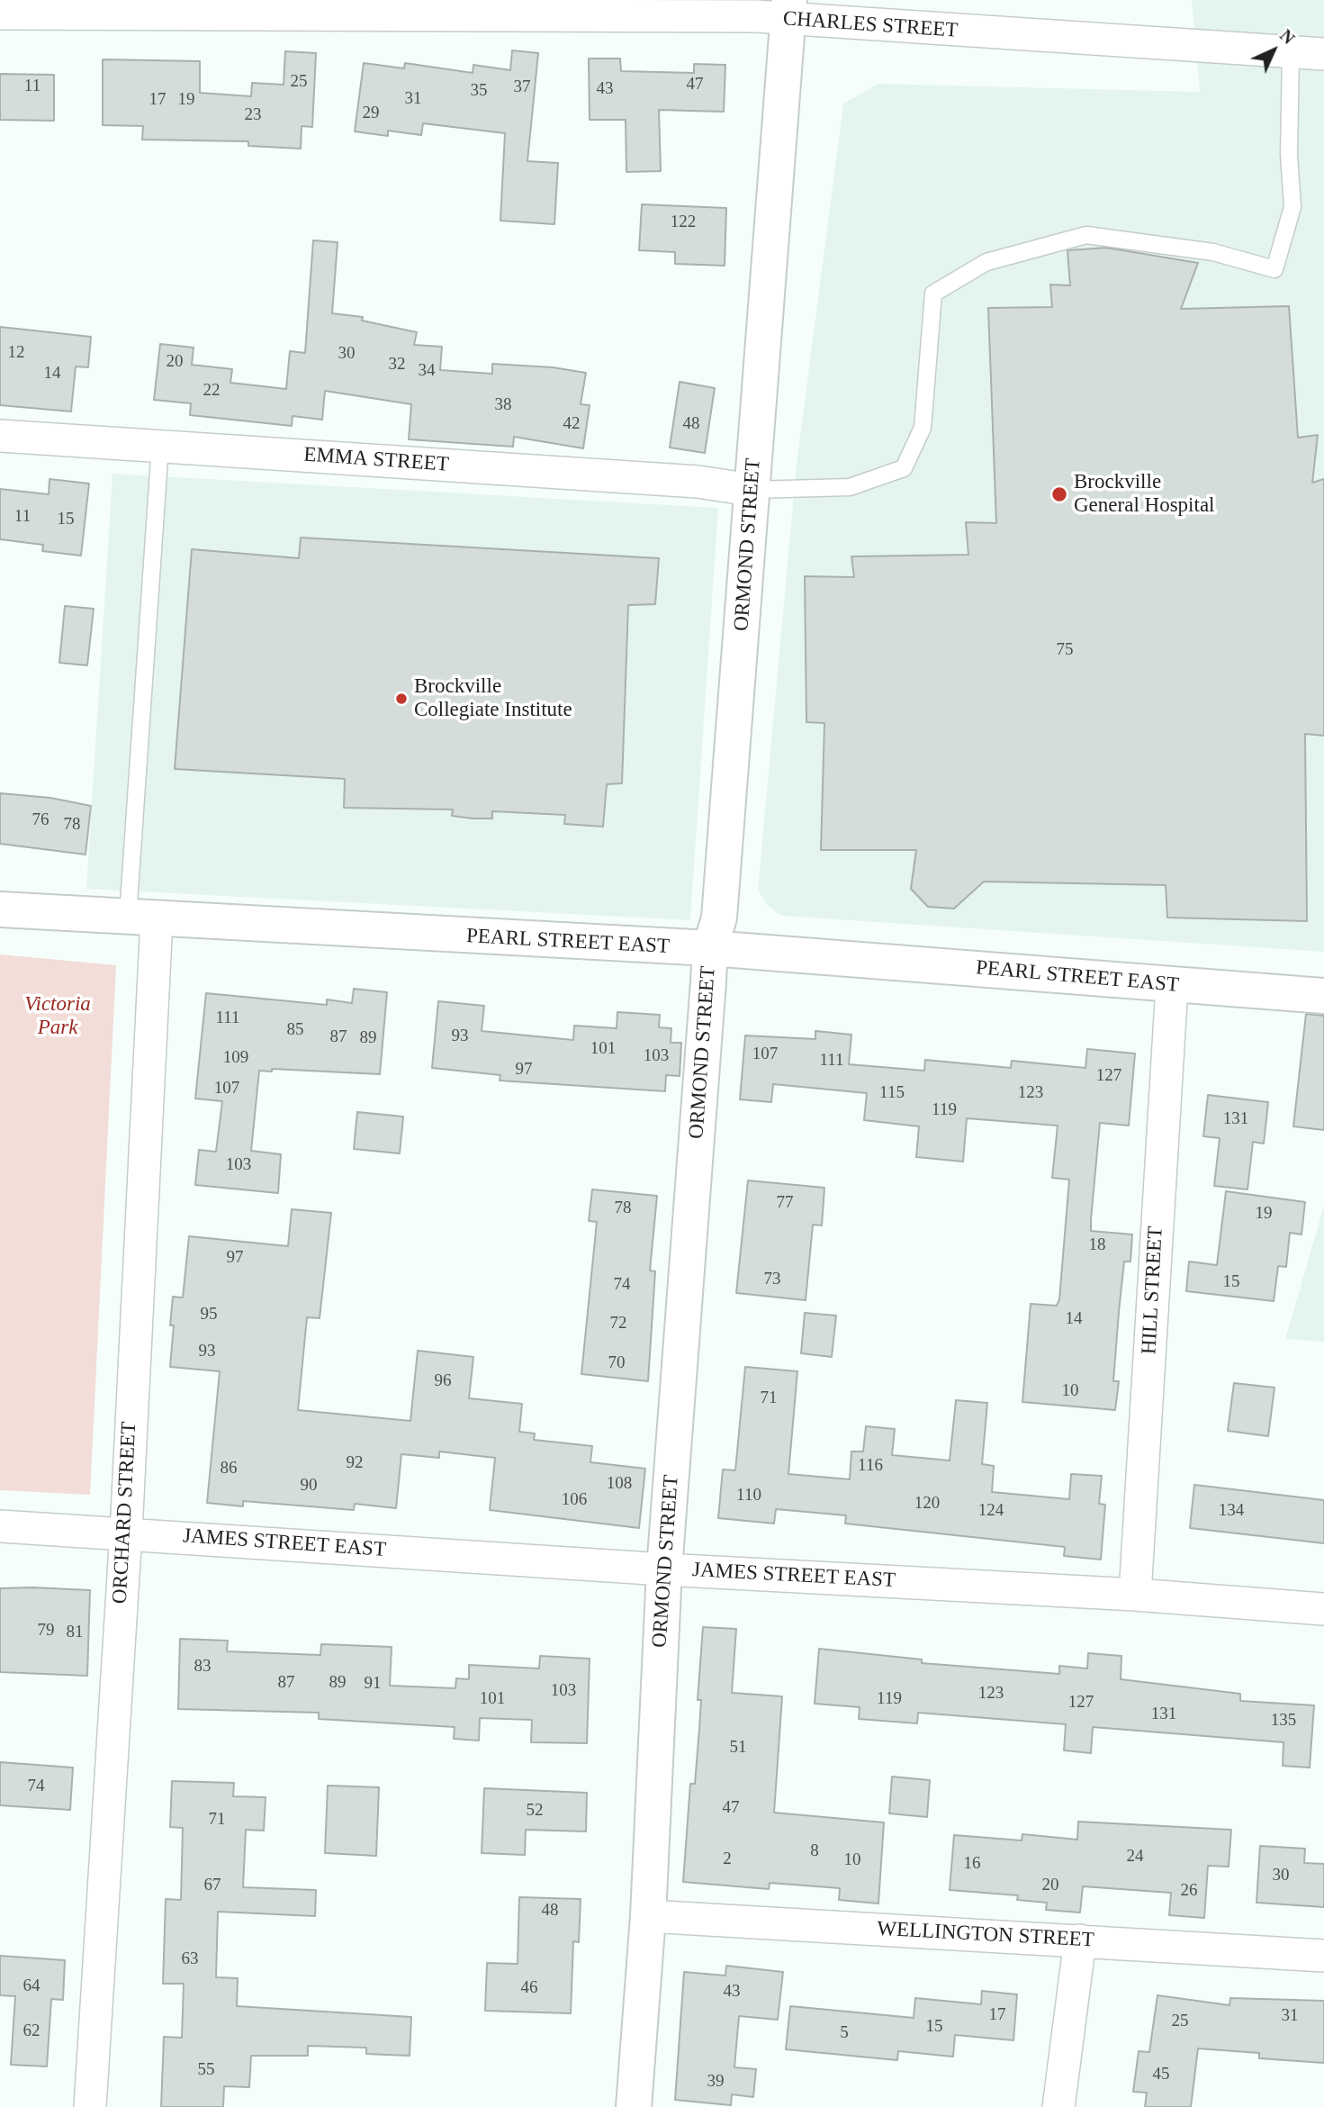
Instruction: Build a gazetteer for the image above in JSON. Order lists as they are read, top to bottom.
{
  "streets": {
    "street": [
      "CHARLES STREET",
      "EMMA STREET",
      "ORMOND STREET",
      "PEARL STREET EAST",
      "HILL STREET",
      "ORCHARD STREET",
      "JAMES STREET EAST",
      "WELLINGTON STREET"
    ]
  },
  "crossings": [
    ["CHARLES STREET", "ORMOND STREET"],
    ["EMMA STREET", "ORMOND STREET"],
    ["ORMOND STREET", "PEARL STREET EAST"],
    ["ORMOND STREET", "JAMES STREET EAST"],
    ["ORMOND STREET", "WELLINGTON STREET"],
    ["PEARL STREET EAST", "HILL STREET"],
    ["PEARL STREET EAST", "ORCHARD STREET"],
    ["HILL STREET", "JAMES STREET EAST"],
    ["ORCHARD STREET", "JAMES STREET EAST"]
  ],
  "parks": ["Victoria Park"],
  "places": ["Brockville General Hospital", "Brockville Collegiate Institute"],
  "house_numbers": [
    "25",
    "47",
    "11",
    "37",
    "43",
    "35",
    "31",
    "17",
    "19",
    "29",
    "23",
    "122",
    "12",
    "30",
    "20",
    "32",
    "34",
    "14",
    "22",
    "38",
    "42",
    "48",
    "11",
    "15",
    "75",
    "76",
    "78",
    "111",
    "85",
    "93",
    "87",
    "89",
    "101",
    "107",
    "103",
    "109",
    "111",
    "97",
    "127",
    "107",
    "115",
    "123",
    "119",
    "131",
    "103",
    "77",
    "78",
    "19",
    "18",
    "97",
    "73",
    "15",
    "74",
    "95",
    "14",
    "72",
    "93",
    "70",
    "96",
    "10",
    "71",
    "92",
    "116",
    "86",
    "108",
    "90",
    "110",
    "106",
    "120",
    "124",
    "134",
    "79",
    "81",
    "83",
    "87",
    "89",
    "91",
    "103",
    "123",
    "101",
    "119",
    "127",
    "131",
    "135",
    "51",
    "74",
    "47",
    "52",
    "71",
    "8",
    "24",
    "2",
    "10",
    "16",
    "30",
    "67",
    "20",
    "26",
    "48",
    "63",
    "64",
    "46",
    "43",
    "17",
    "31",
    "25",
    "15",
    "62",
    "5",
    "55",
    "45",
    "39"
  ],
  "north": "top right"
}
